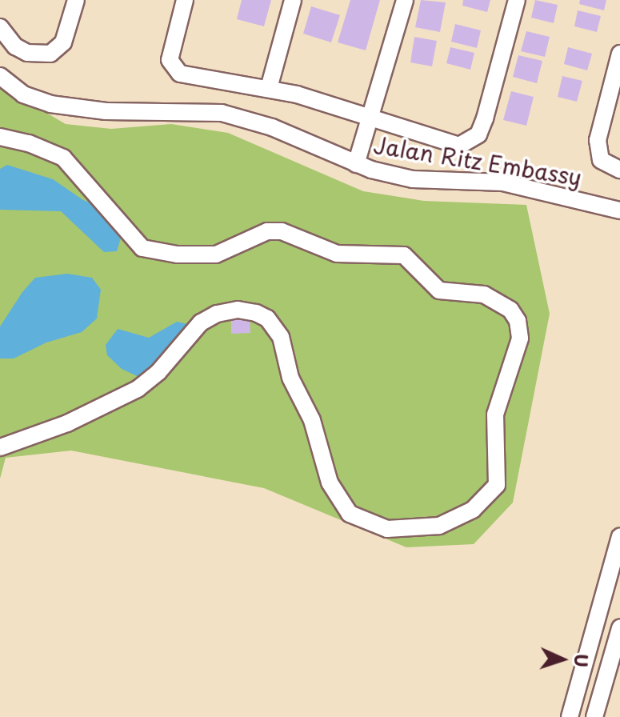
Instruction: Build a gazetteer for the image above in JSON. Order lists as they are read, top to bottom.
{
  "streets": {
    "street": ["Jalan Ritz Embassy"]
  },
  "north": "right"
}
